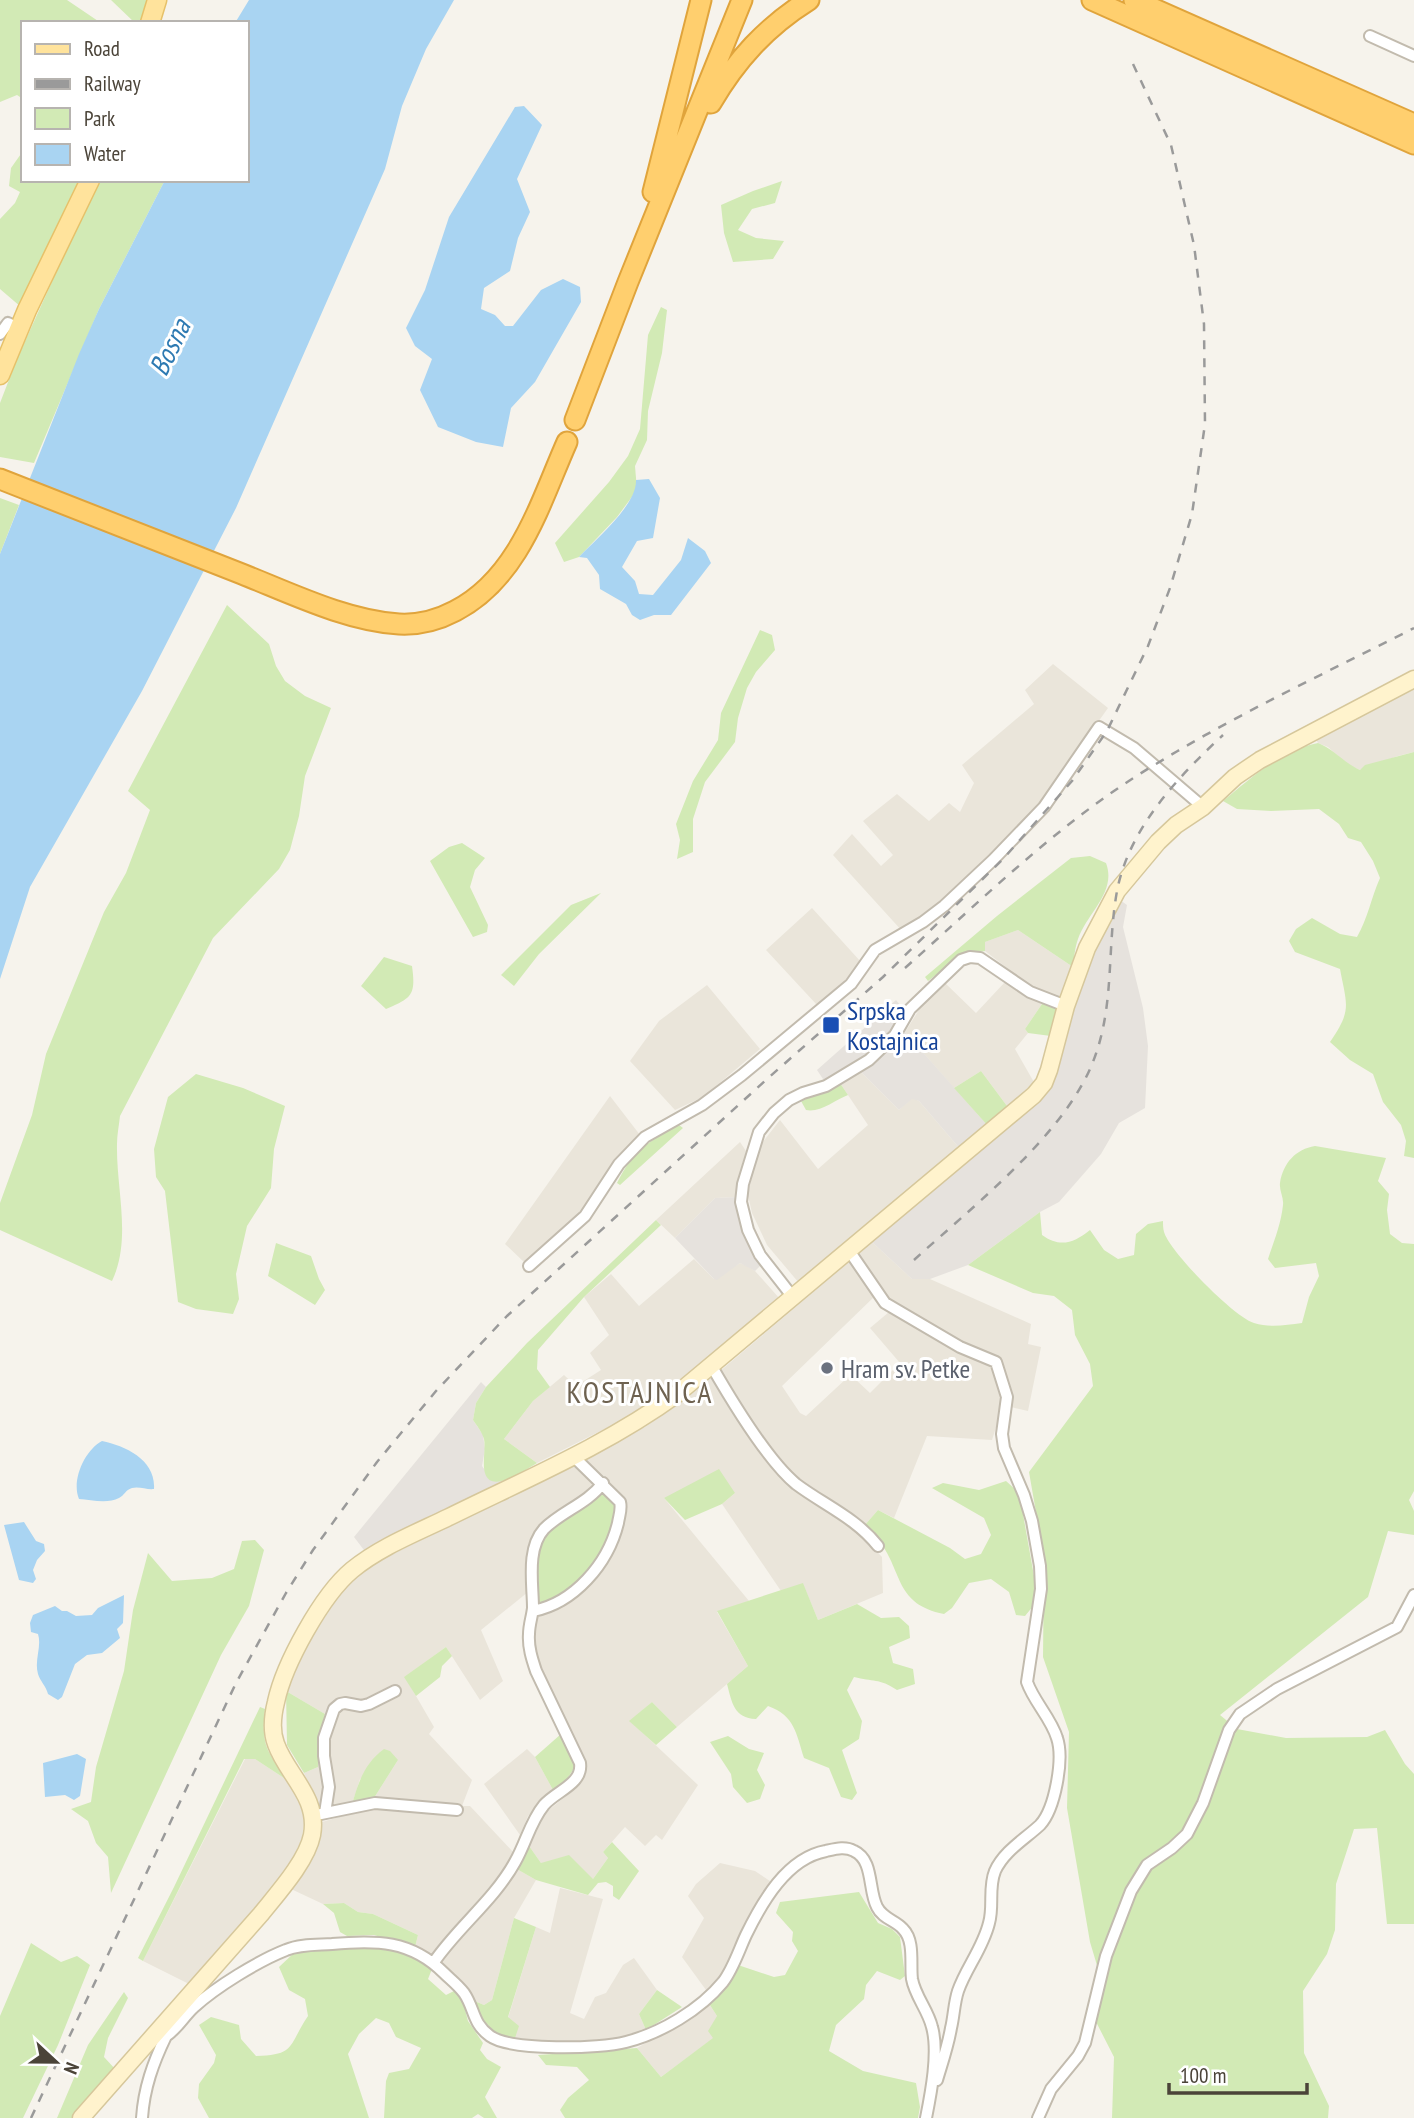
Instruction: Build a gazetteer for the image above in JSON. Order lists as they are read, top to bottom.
{
  "districts": ["KOSTAJNICA"],
  "water": ["Bosna"],
  "places": {
    "transit": ["Srpska Kostajnica"],
    "other": ["Hram sv. Petke"]
  },
  "legend": [
    "Road",
    "Railway",
    "Park",
    "Water"
  ],
  "scale_bar": "100 m",
  "north": "right"
}
